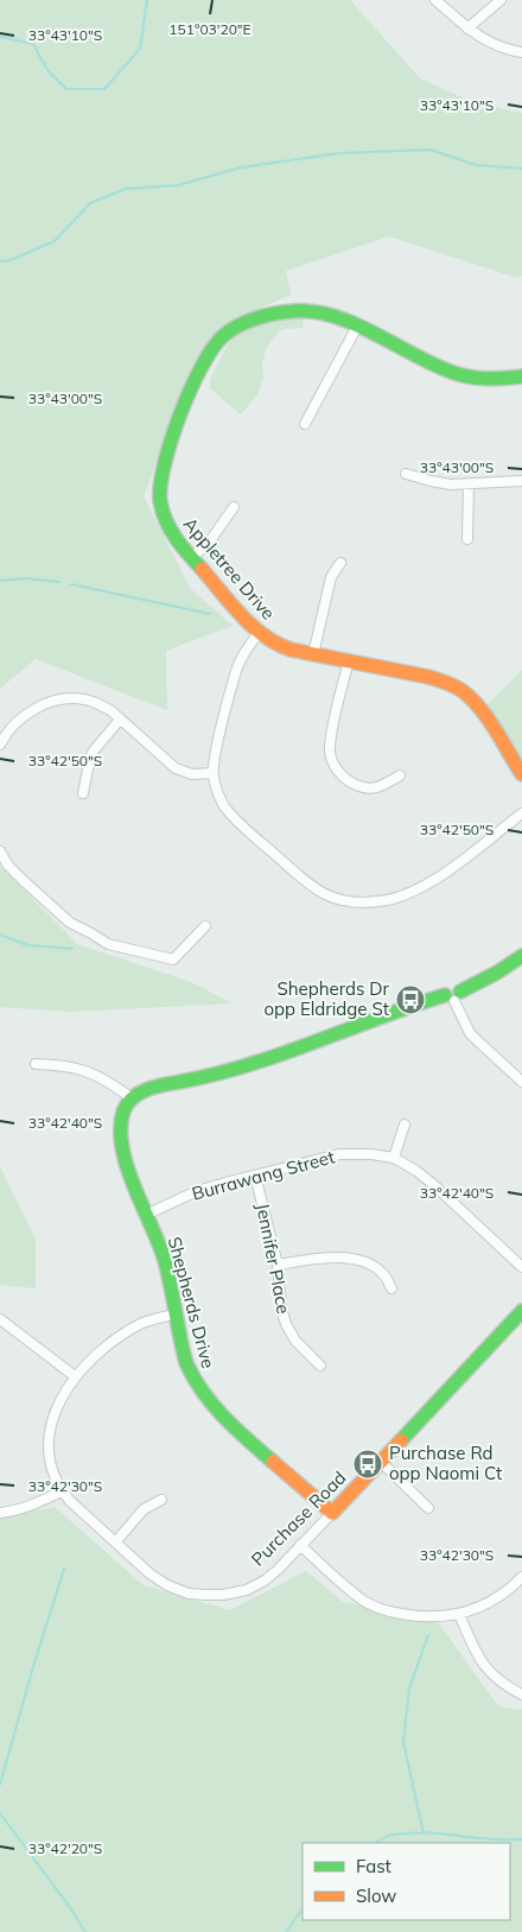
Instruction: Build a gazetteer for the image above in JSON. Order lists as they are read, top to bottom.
{
  "streets": {
    "main road": ["Appletree Drive", "Shepherds Drive", "Purchase Road"],
    "street": ["Burrawang Street", "Jennifer Place"]
  },
  "crossings": [
    ["Burrawang Street", "Jennifer Place"],
    ["Burrawang Street", "Shepherds Drive"],
    ["Shepherds Drive", "Purchase Road"]
  ],
  "places": {
    "bus stop": ["Shepherds Dr opp Eldridge St", "Purchase Rd opp Naomi Ct"]
  },
  "legend": ["Fast", "Slow"],
  "coordinates": [
    "151°03'20\"E",
    "33°43'10\"S",
    "33°43'00\"S",
    "33°42'50\"S",
    "33°42'40\"S",
    "33°42'30\"S",
    "33°42'20\"S"
  ]
}
